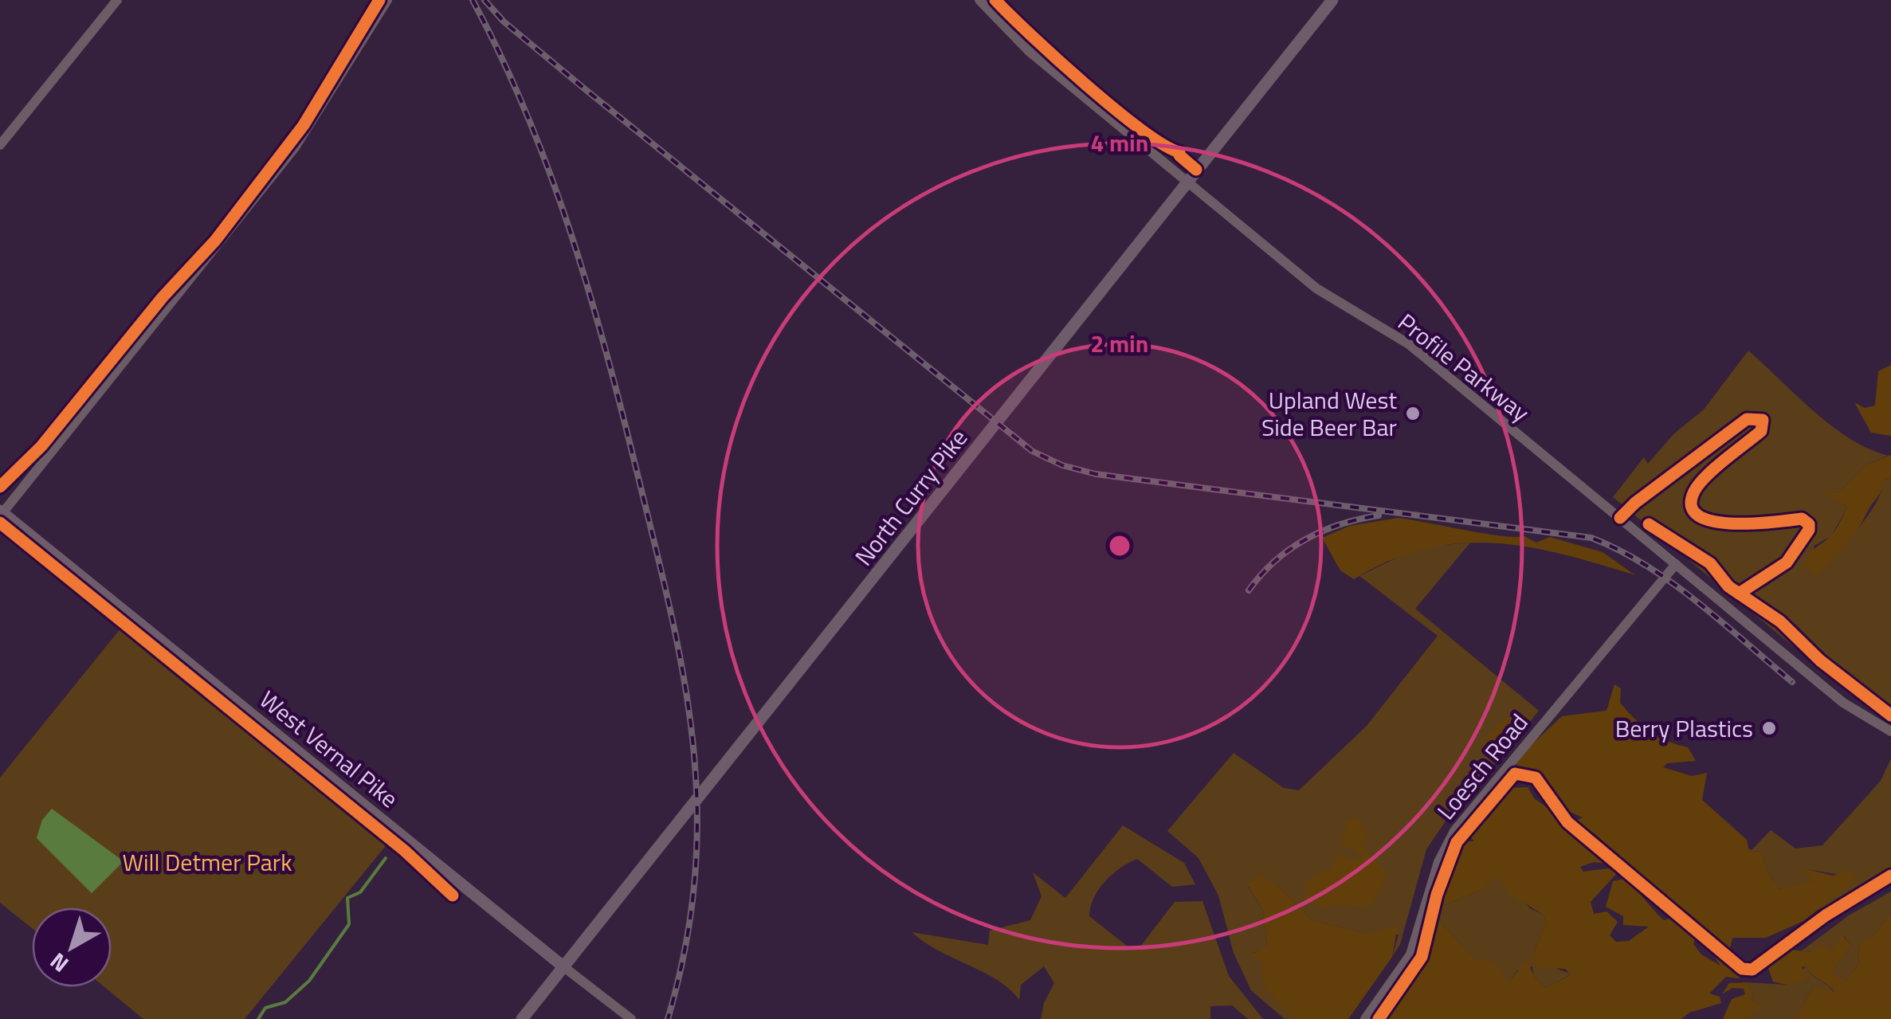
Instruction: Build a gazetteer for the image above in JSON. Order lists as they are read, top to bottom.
{
  "streets": {
    "main road": ["North Curry Pike", "West Vernal Pike"],
    "street": ["Profile Parkway", "Loesch Road"]
  },
  "crossings": [
    ["Profile Parkway", "North Curry Pike"],
    ["Profile Parkway", "Loesch Road"],
    ["North Curry Pike", "West Vernal Pike"]
  ],
  "parks": ["Will Detmer Park"],
  "places": ["Upland West Side Beer Bar", "Berry Plastics"],
  "north": "bottom left",
  "rings": ["4 min", "2 min"]
}
